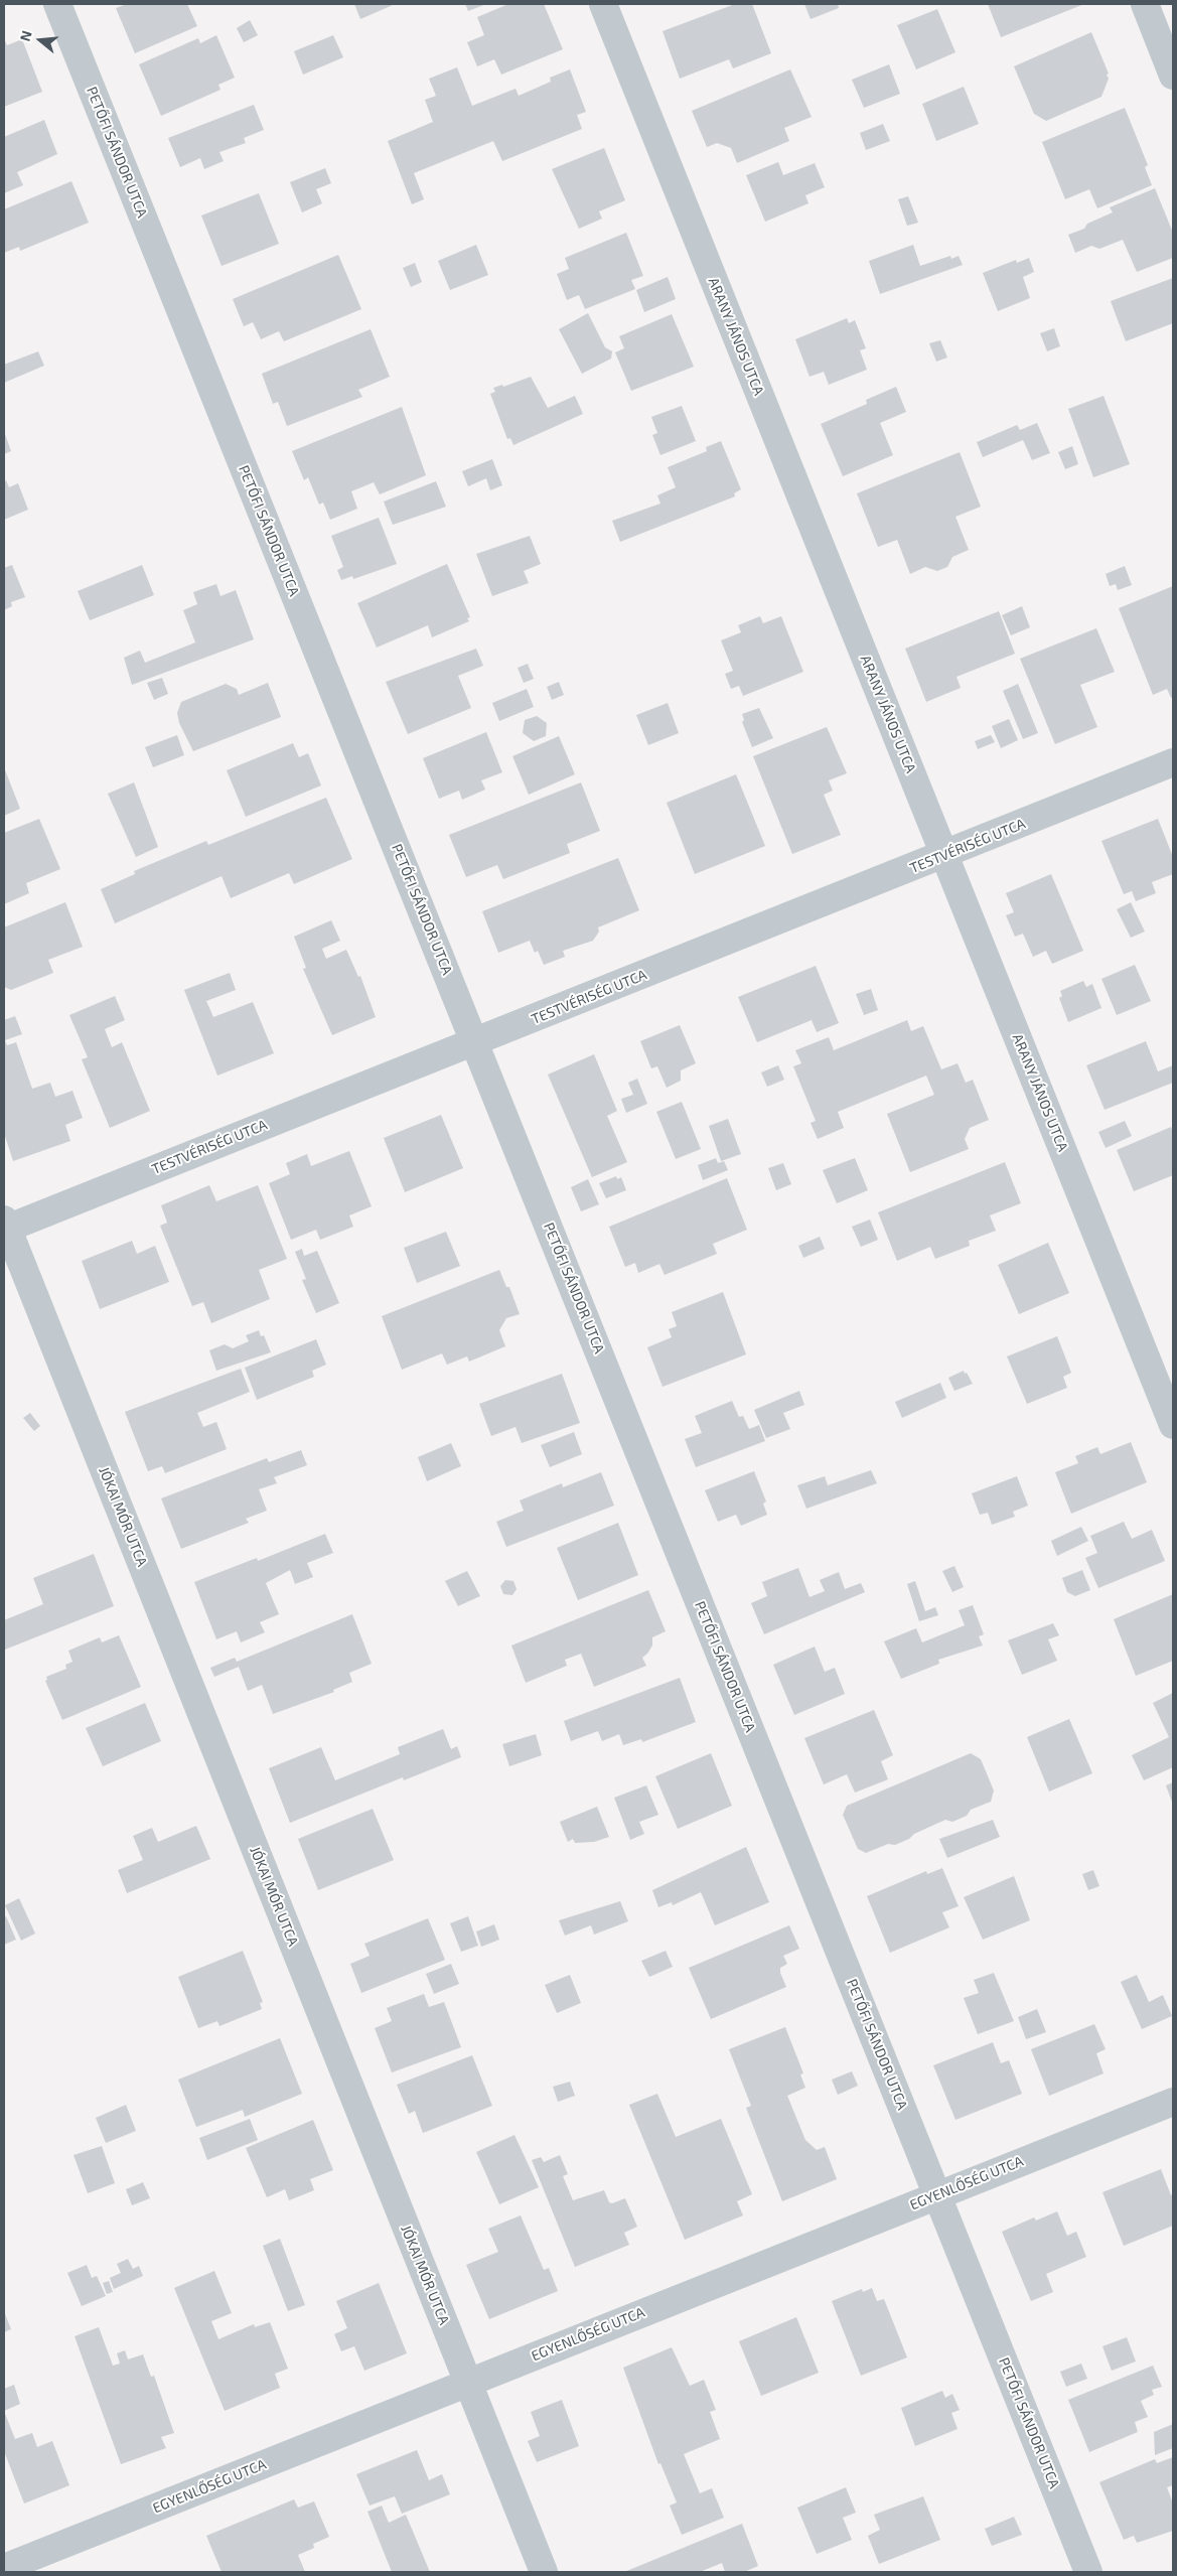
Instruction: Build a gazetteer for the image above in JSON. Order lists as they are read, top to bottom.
{
  "streets": {
    "street": [
      "PETŐFI SÁNDOR UTCA",
      "ARANY JÁNOS UTCA",
      "TESTVÉRISÉG UTCA",
      "JÓKAI MÓR UTCA",
      "EGYENLŐSÉG UTCA"
    ]
  },
  "crossings": [
    ["PETŐFI SÁNDOR UTCA", "TESTVÉRISÉG UTCA"],
    ["PETŐFI SÁNDOR UTCA", "EGYENLŐSÉG UTCA"],
    ["ARANY JÁNOS UTCA", "TESTVÉRISÉG UTCA"],
    ["TESTVÉRISÉG UTCA", "JÓKAI MÓR UTCA"],
    ["JÓKAI MÓR UTCA", "EGYENLŐSÉG UTCA"]
  ],
  "north": "left"
}
